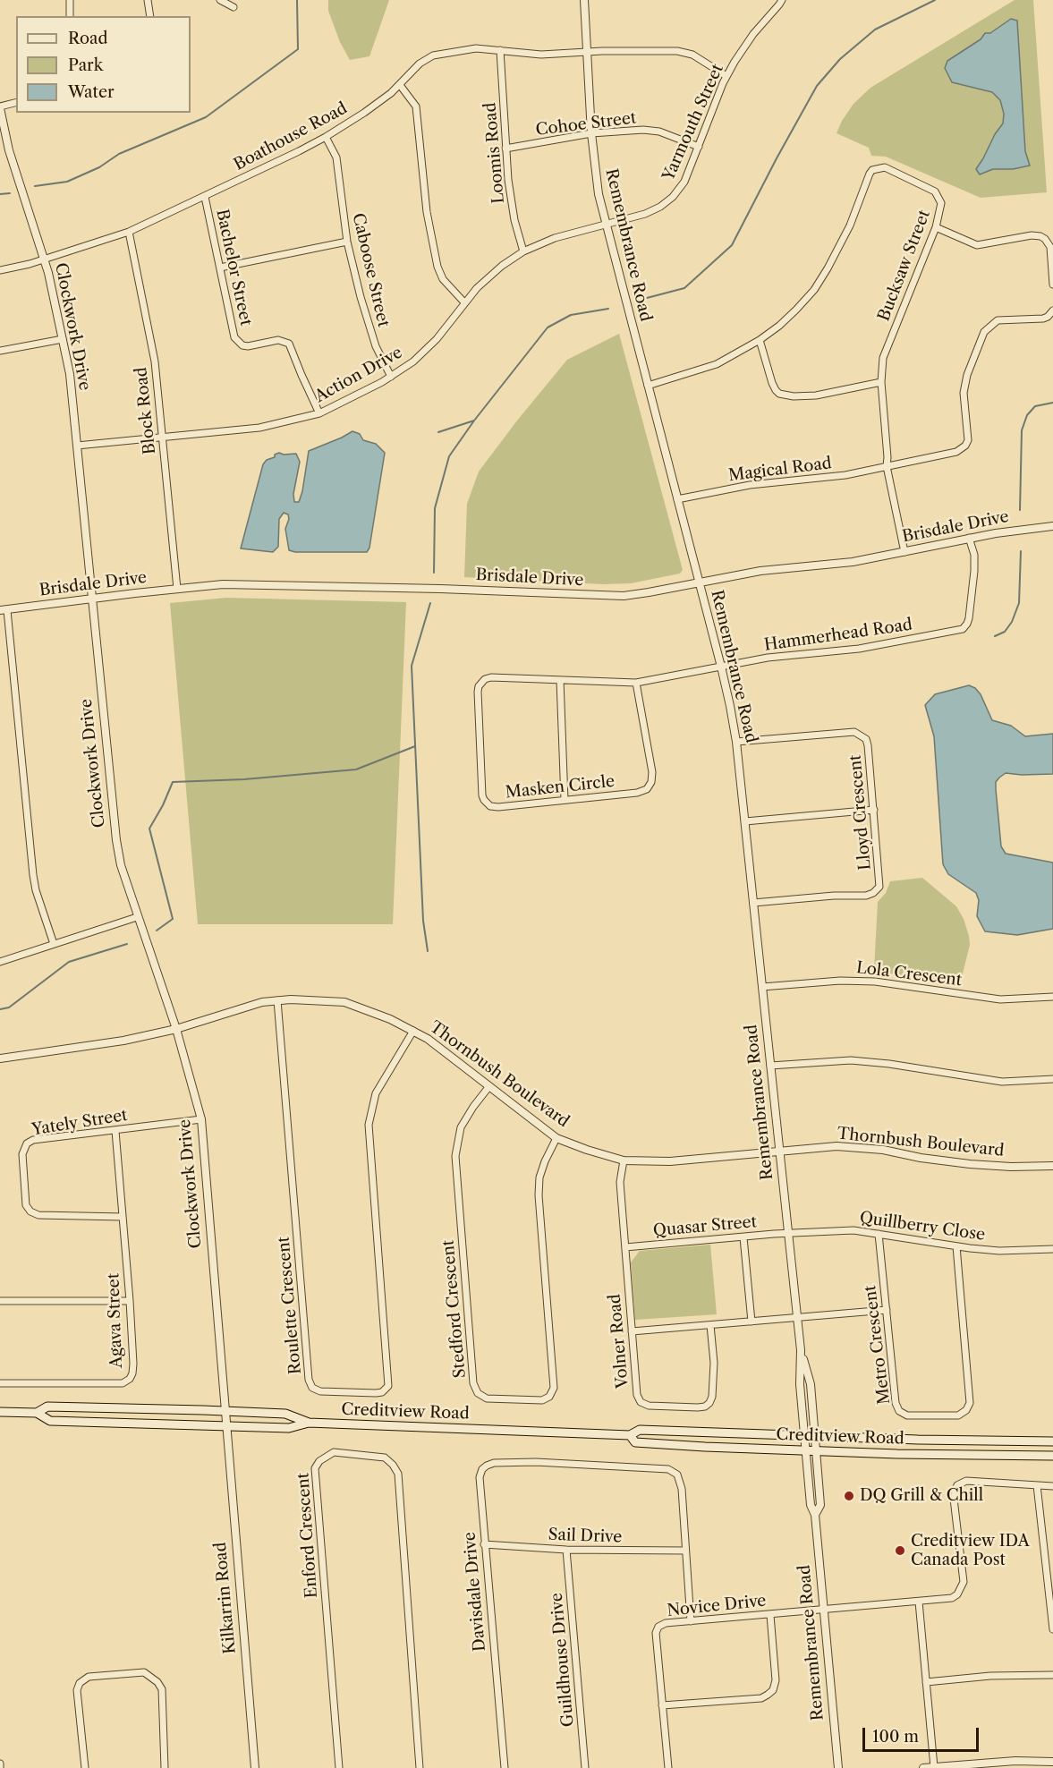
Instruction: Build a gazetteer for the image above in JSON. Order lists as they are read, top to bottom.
{
  "streets": {
    "main road": ["Creditview Road"],
    "street": [
      "Yarmouth Street",
      "Cohoe Street",
      "Boathouse Road",
      "Loomis Road",
      "Remembrance Road",
      "Bucksaw Street",
      "Bachelor Street",
      "Caboose Street",
      "Clockwork Drive",
      "Action Drive",
      "Block Road",
      "Magical Road",
      "Brisdale Drive",
      "Hammerhead Road",
      "Masken Circle",
      "Lloyd Crescent",
      "Lola Crescent",
      "Thornbush Boulevard",
      "Yately Street",
      "Quasar Street",
      "Quillberry Close",
      "Roulette Crescent",
      "Stedford Crescent",
      "Agava Street",
      "Volner Road",
      "Metro Crescent",
      "Enford Crescent",
      "Sail Drive",
      "Davisdale Drive",
      "Kilkarrin Road",
      "Novice Drive",
      "Guildhouse Drive"
    ]
  },
  "crossings": [
    ["Yarmouth Street", "Cohoe Street"],
    ["Yarmouth Street", "Boathouse Road"],
    ["Yarmouth Street", "Remembrance Road"],
    ["Yarmouth Street", "Action Drive"],
    ["Cohoe Street", "Loomis Road"],
    ["Cohoe Street", "Remembrance Road"],
    ["Boathouse Road", "Loomis Road"],
    ["Boathouse Road", "Remembrance Road"],
    ["Boathouse Road", "Bachelor Street"],
    ["Boathouse Road", "Caboose Street"],
    ["Boathouse Road", "Clockwork Drive"],
    ["Boathouse Road", "Block Road"],
    ["Loomis Road", "Action Drive"],
    ["Remembrance Road", "Bucksaw Street"],
    ["Remembrance Road", "Action Drive"],
    ["Remembrance Road", "Magical Road"],
    ["Remembrance Road", "Brisdale Drive"],
    ["Remembrance Road", "Hammerhead Road"],
    ["Remembrance Road", "Masken Circle"],
    ["Remembrance Road", "Lloyd Crescent"],
    ["Remembrance Road", "Lola Crescent"],
    ["Remembrance Road", "Thornbush Boulevard"],
    ["Remembrance Road", "Quasar Street"],
    ["Remembrance Road", "Quillberry Close"],
    ["Remembrance Road", "Creditview Road"],
    ["Remembrance Road", "Novice Drive"],
    ["Bucksaw Street", "Magical Road"],
    ["Bucksaw Street", "Brisdale Drive"],
    ["Bachelor Street", "Action Drive"],
    ["Caboose Street", "Action Drive"],
    ["Clockwork Drive", "Action Drive"],
    ["Clockwork Drive", "Brisdale Drive"],
    ["Clockwork Drive", "Thornbush Boulevard"],
    ["Clockwork Drive", "Yately Street"],
    ["Clockwork Drive", "Creditview Road"],
    ["Clockwork Drive", "Kilkarrin Road"],
    ["Action Drive", "Block Road"],
    ["Block Road", "Brisdale Drive"],
    ["Brisdale Drive", "Hammerhead Road"],
    ["Hammerhead Road", "Masken Circle"],
    ["Thornbush Boulevard", "Roulette Crescent"],
    ["Thornbush Boulevard", "Stedford Crescent"],
    ["Thornbush Boulevard", "Volner Road"],
    ["Yately Street", "Agava Street"],
    ["Quasar Street", "Quillberry Close"],
    ["Quasar Street", "Volner Road"],
    ["Quillberry Close", "Metro Crescent"],
    ["Creditview Road", "Kilkarrin Road"],
    ["Sail Drive", "Davisdale Drive"],
    ["Sail Drive", "Guildhouse Drive"]
  ],
  "places": ["DQ Grill & Chill", "Creditview IDA Canada Post"],
  "legend": ["Road", "Park", "Water"],
  "scale_bar": "100 m"
}
